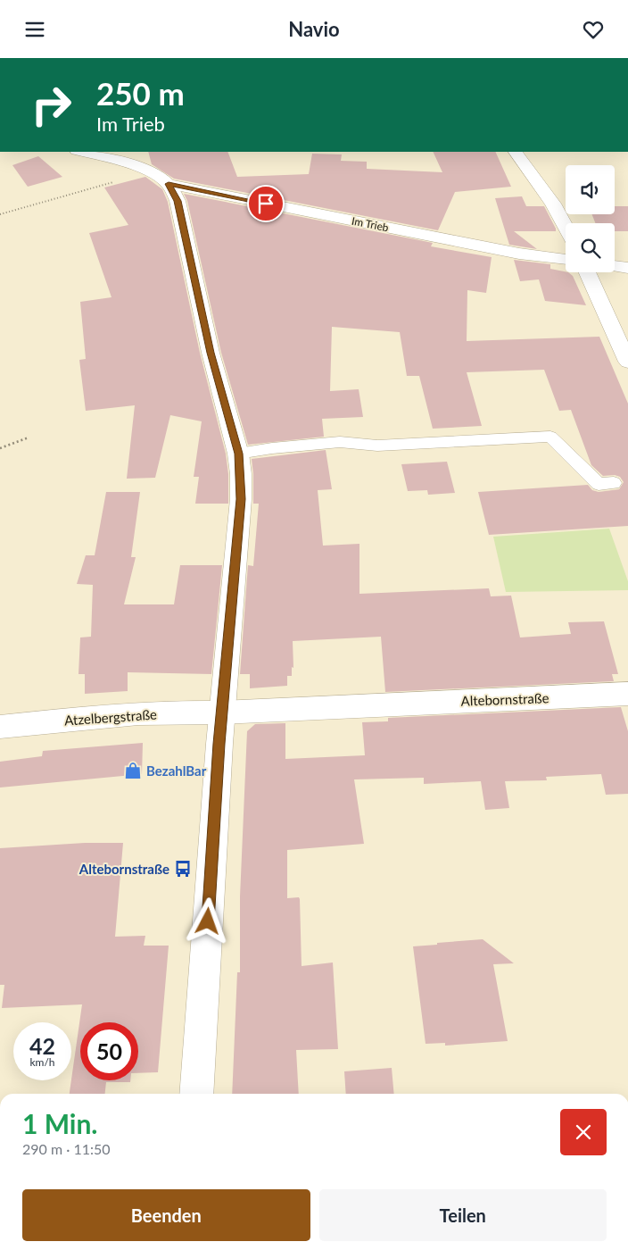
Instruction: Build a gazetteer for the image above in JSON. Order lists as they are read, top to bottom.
{
  "streets": {
    "street": ["Im Trieb", "Altebornstraße", "Atzelbergstraße"]
  },
  "crossings": [
    ["Altebornstraße", "Atzelbergstraße"]
  ],
  "places": {
    "shop": ["BezahlBar"],
    "bus stop": ["Altebornstraße"]
  },
  "page": {
    "header": "Navio",
    "turn": ["250 m", "Im Trieb"],
    "speed": "42 km/h",
    "limit": "50",
    "heading": ["1 Min.", "290 m · 11:50"],
    "buttons": ["Beenden", "Teilen"]
  }
}
